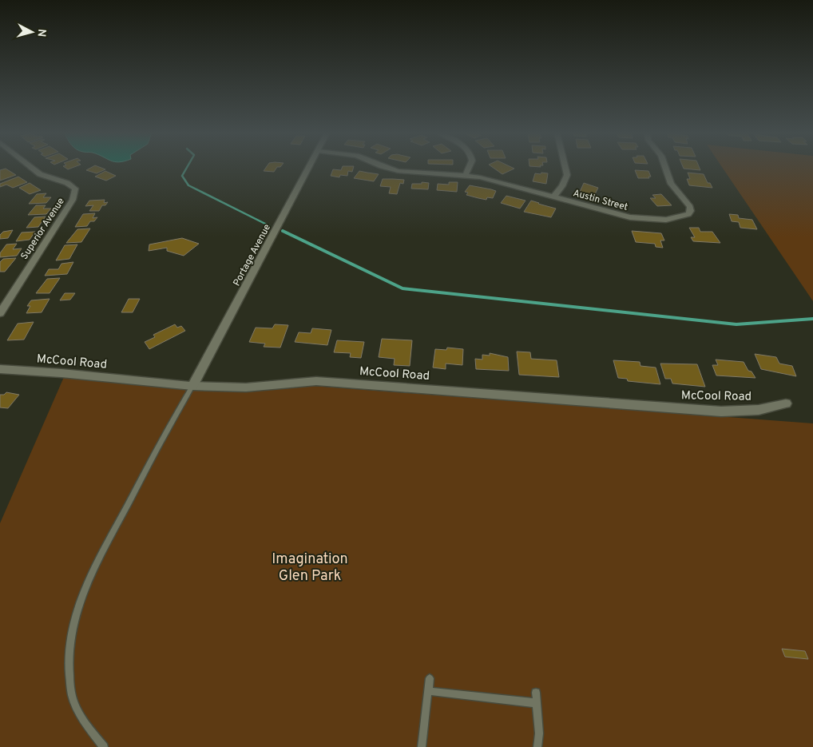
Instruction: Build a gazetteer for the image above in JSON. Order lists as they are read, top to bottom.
{
  "streets": {
    "street": [
      "Austin Street",
      "Superior Avenue",
      "Portage Avenue",
      "McCool Road"
    ]
  },
  "crossings": [
    ["Portage Avenue", "McCool Road"]
  ],
  "parks": ["Imagination Glen Park"],
  "north": "right"
}
